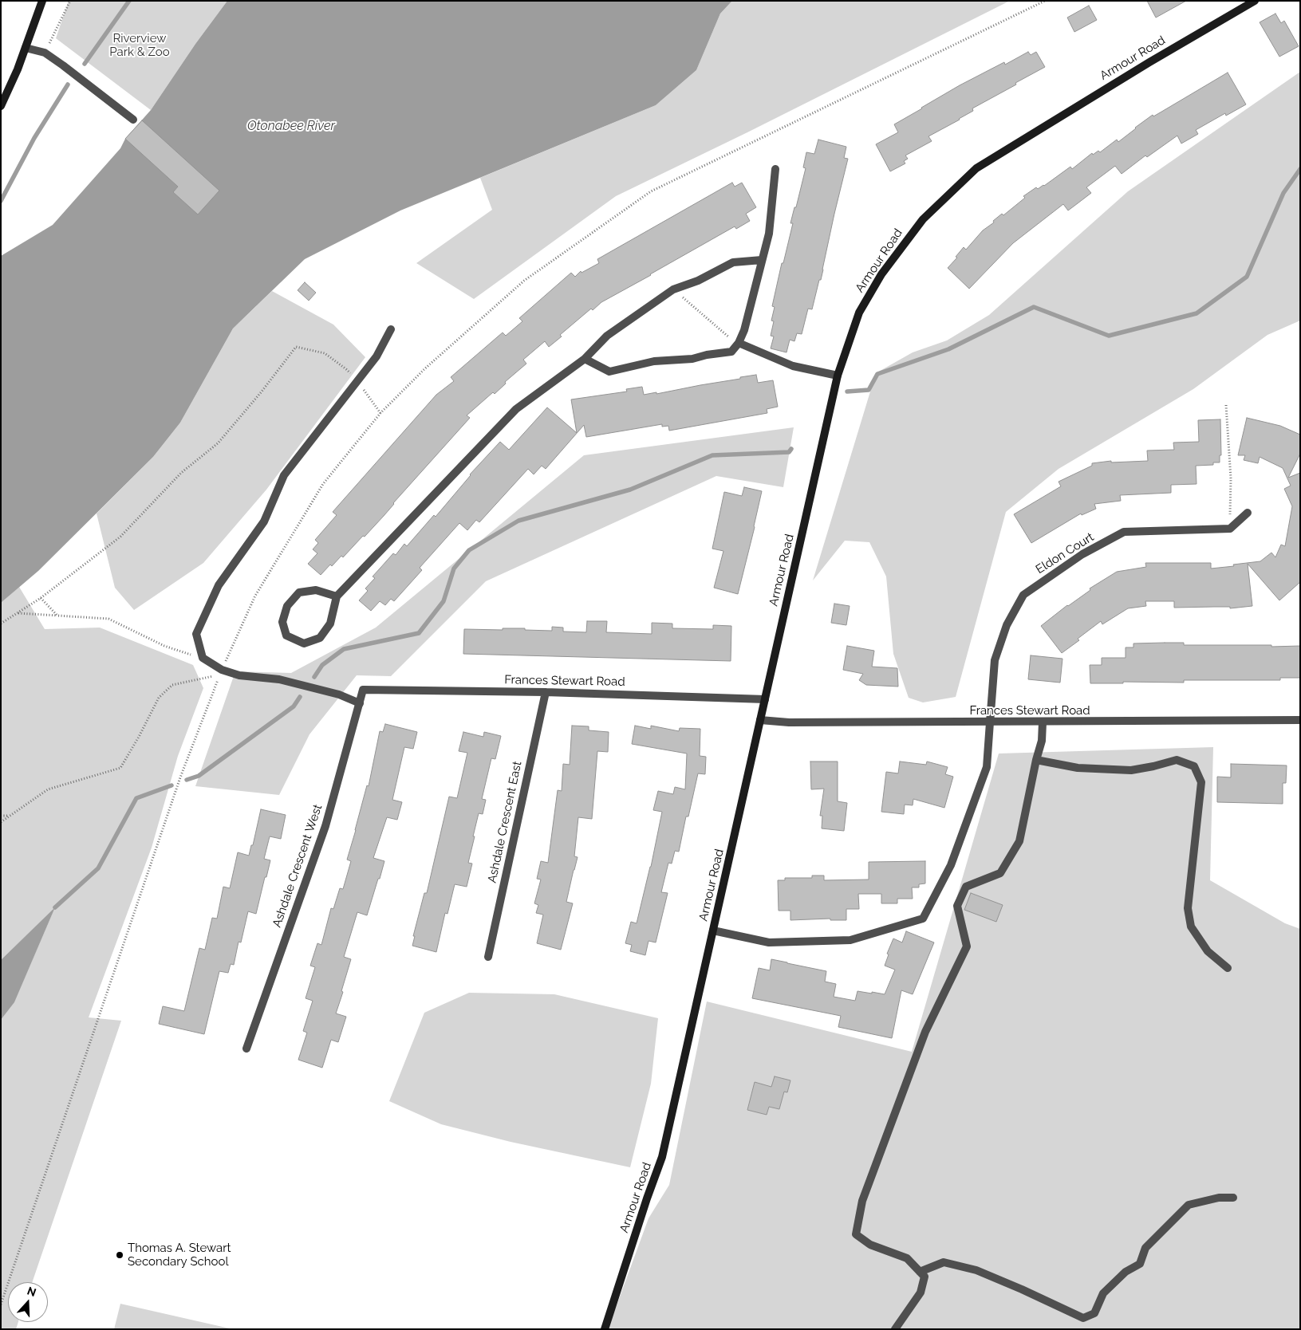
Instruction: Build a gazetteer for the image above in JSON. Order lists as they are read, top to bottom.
{
  "streets": {
    "main road": ["Armour Road"],
    "street": [
      "Eldon Court",
      "Frances Stewart Road",
      "Ashdale Crescent East",
      "Ashdale Crescent West"
    ]
  },
  "crossings": [
    ["Armour Road", "Eldon Court"],
    ["Armour Road", "Frances Stewart Road"],
    ["Eldon Court", "Frances Stewart Road"],
    ["Frances Stewart Road", "Ashdale Crescent East"],
    ["Frances Stewart Road", "Ashdale Crescent West"]
  ],
  "water": ["Otonabee River"],
  "parks": ["Riverview Park & Zoo"],
  "places": ["Thomas A. Stewart Secondary School"],
  "north": "top"
}
